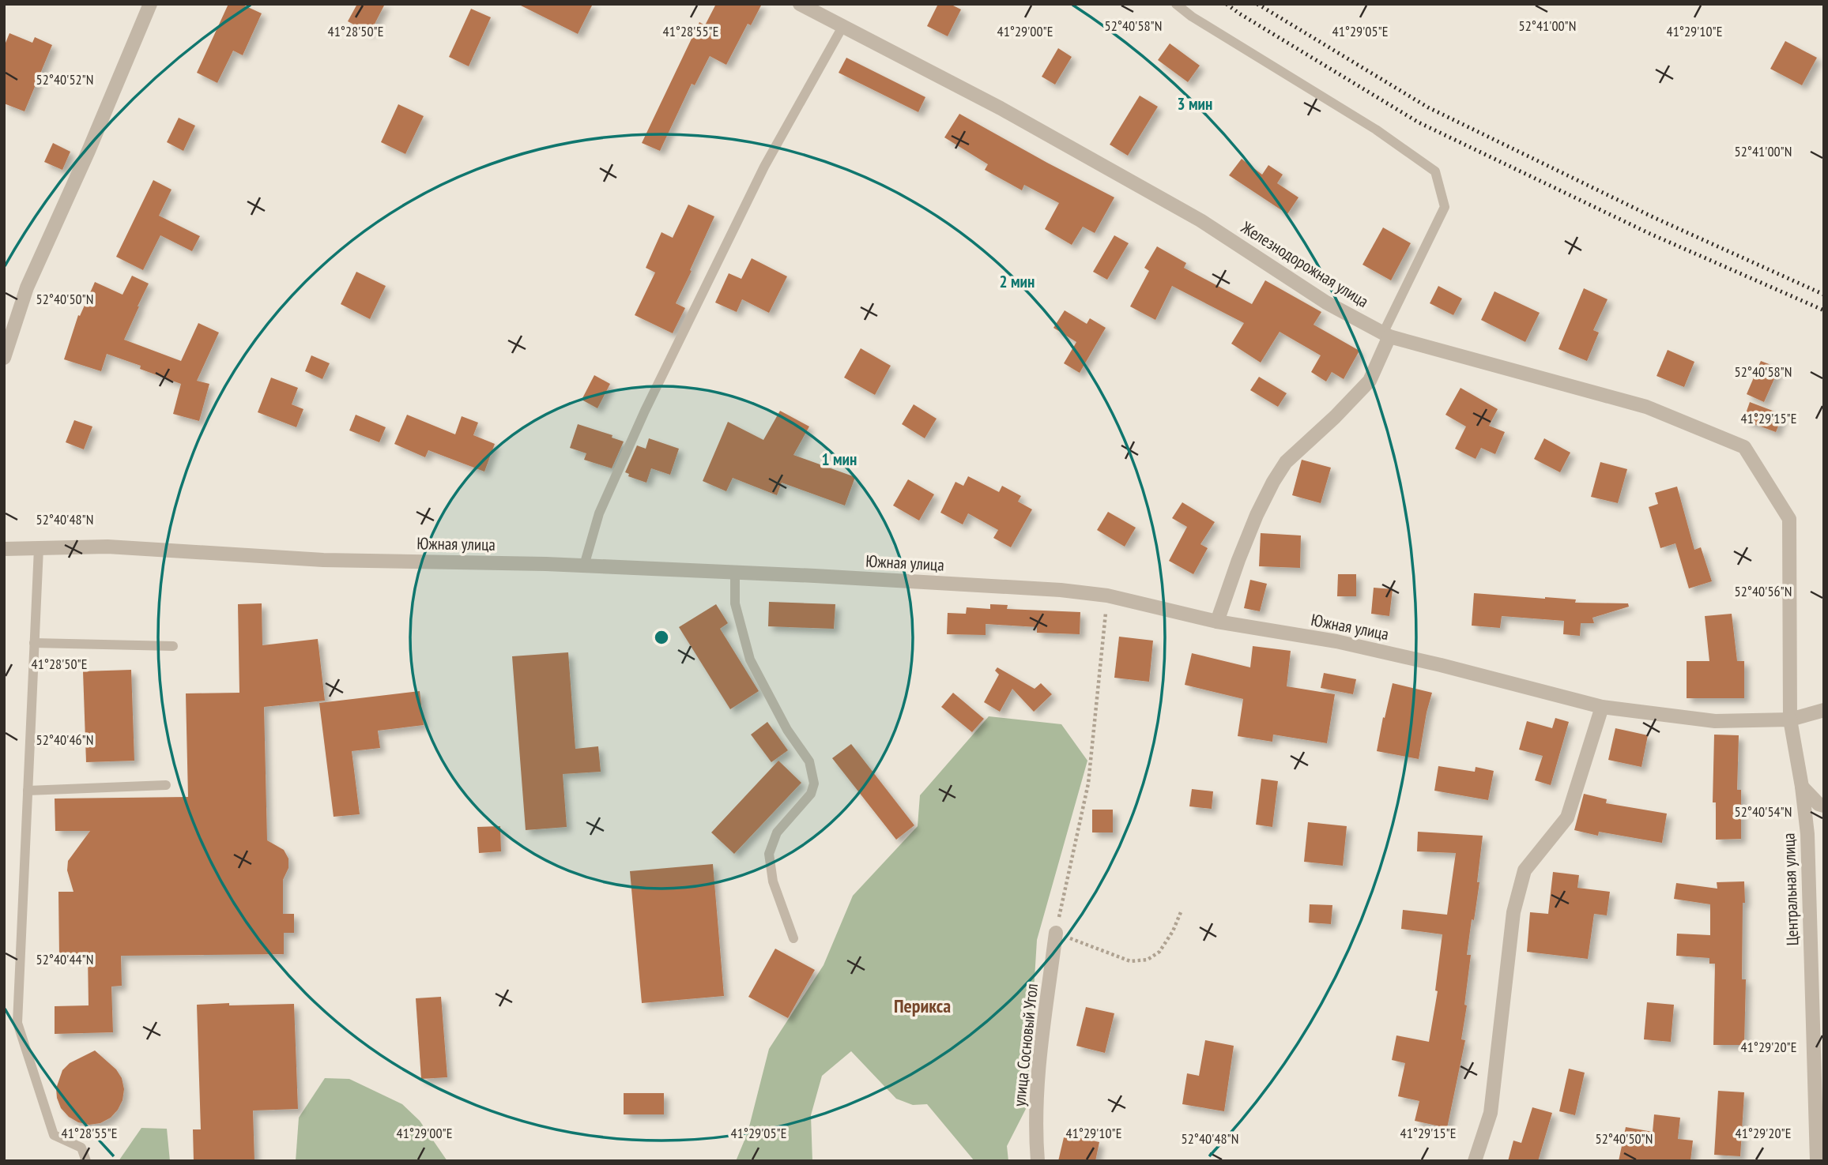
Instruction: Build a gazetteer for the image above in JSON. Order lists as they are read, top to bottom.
{
  "streets": {
    "street": [
      "Железнодорожная улица",
      "Южная улица",
      "Центральная улица",
      "улица Сосновый Угол"
    ]
  },
  "crossings": [
    ["Железнодорожная улица", "Центральная улица"],
    ["Южная улица", "Центральная улица"]
  ],
  "districts": ["Перикса"],
  "coordinates": [
    "52°41'00\"N",
    "52°40'58\"N",
    "41°28'50\"E",
    "41°28'55\"E",
    "41°29'00\"E",
    "41°29'05\"E",
    "41°29'10\"E",
    "52°40'52\"N",
    "52°40'50\"N",
    "41°29'15\"E",
    "52°40'48\"N",
    "52°40'56\"N",
    "52°40'46\"N",
    "52°40'54\"N",
    "52°40'44\"N",
    "41°29'20\"E"
  ],
  "rings": ["3 мин", "2 мин", "1 мин"]
}
